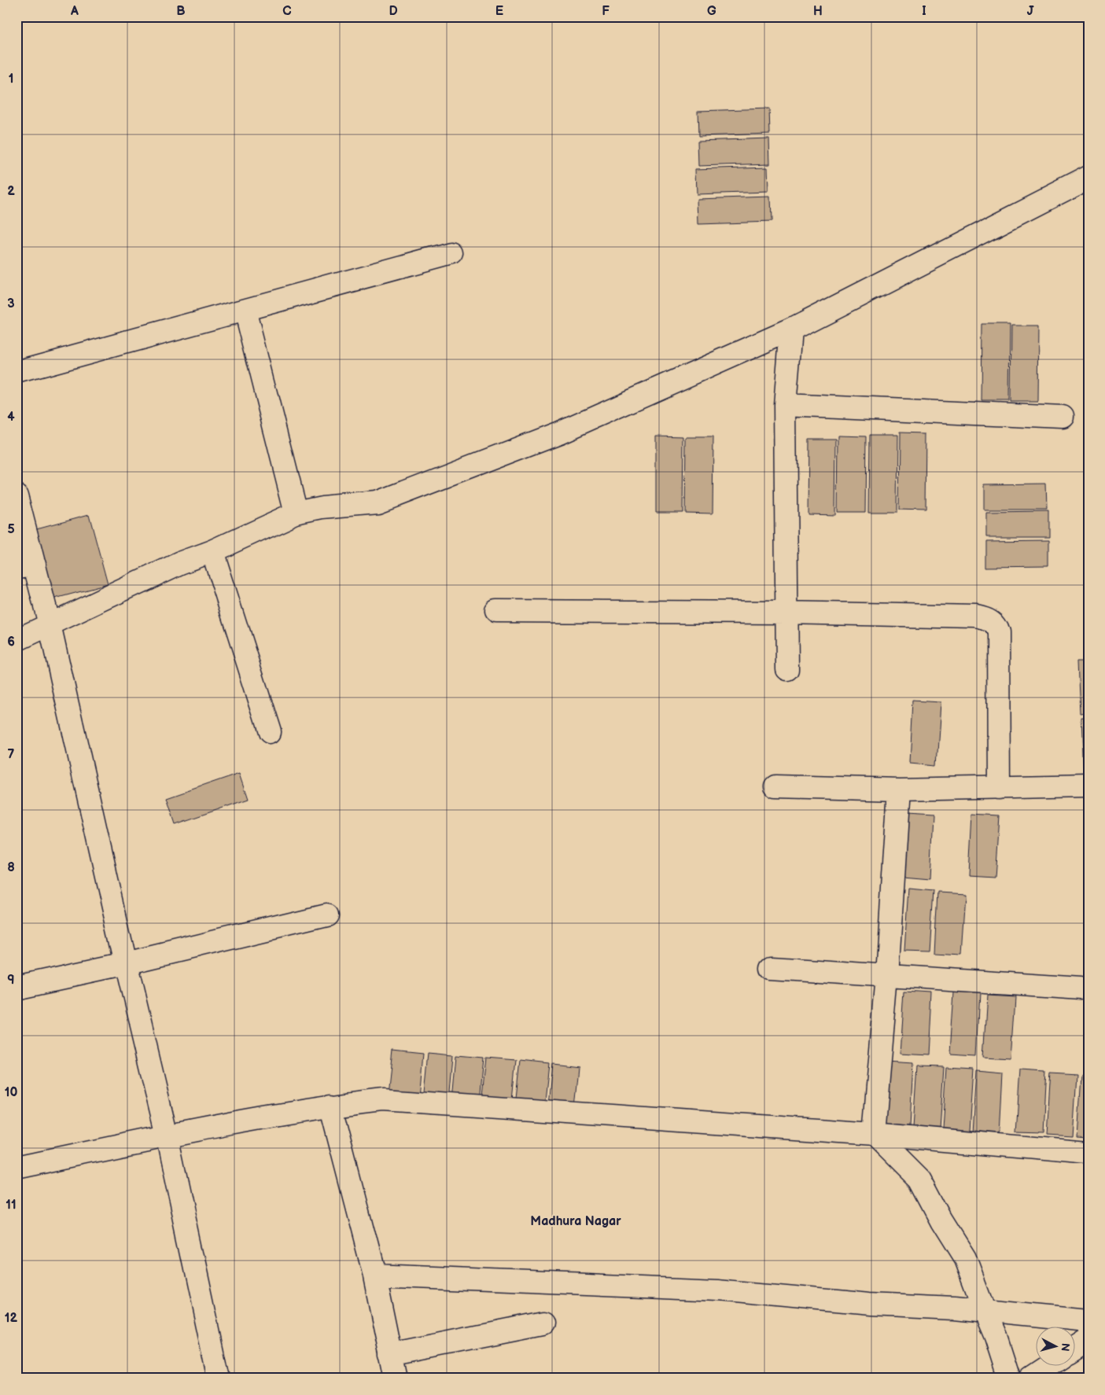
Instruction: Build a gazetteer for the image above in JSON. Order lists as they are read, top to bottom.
{
  "districts": ["Madhura Nagar"],
  "north": "right",
  "grid": {
    "columns": [
      "A",
      "B",
      "C",
      "D",
      "E",
      "F",
      "G",
      "H",
      "I",
      "J"
    ],
    "rows": [
      "1",
      "2",
      "3",
      "4",
      "5",
      "6",
      "7",
      "8",
      "9",
      "10",
      "11",
      "12"
    ]
  }
}
